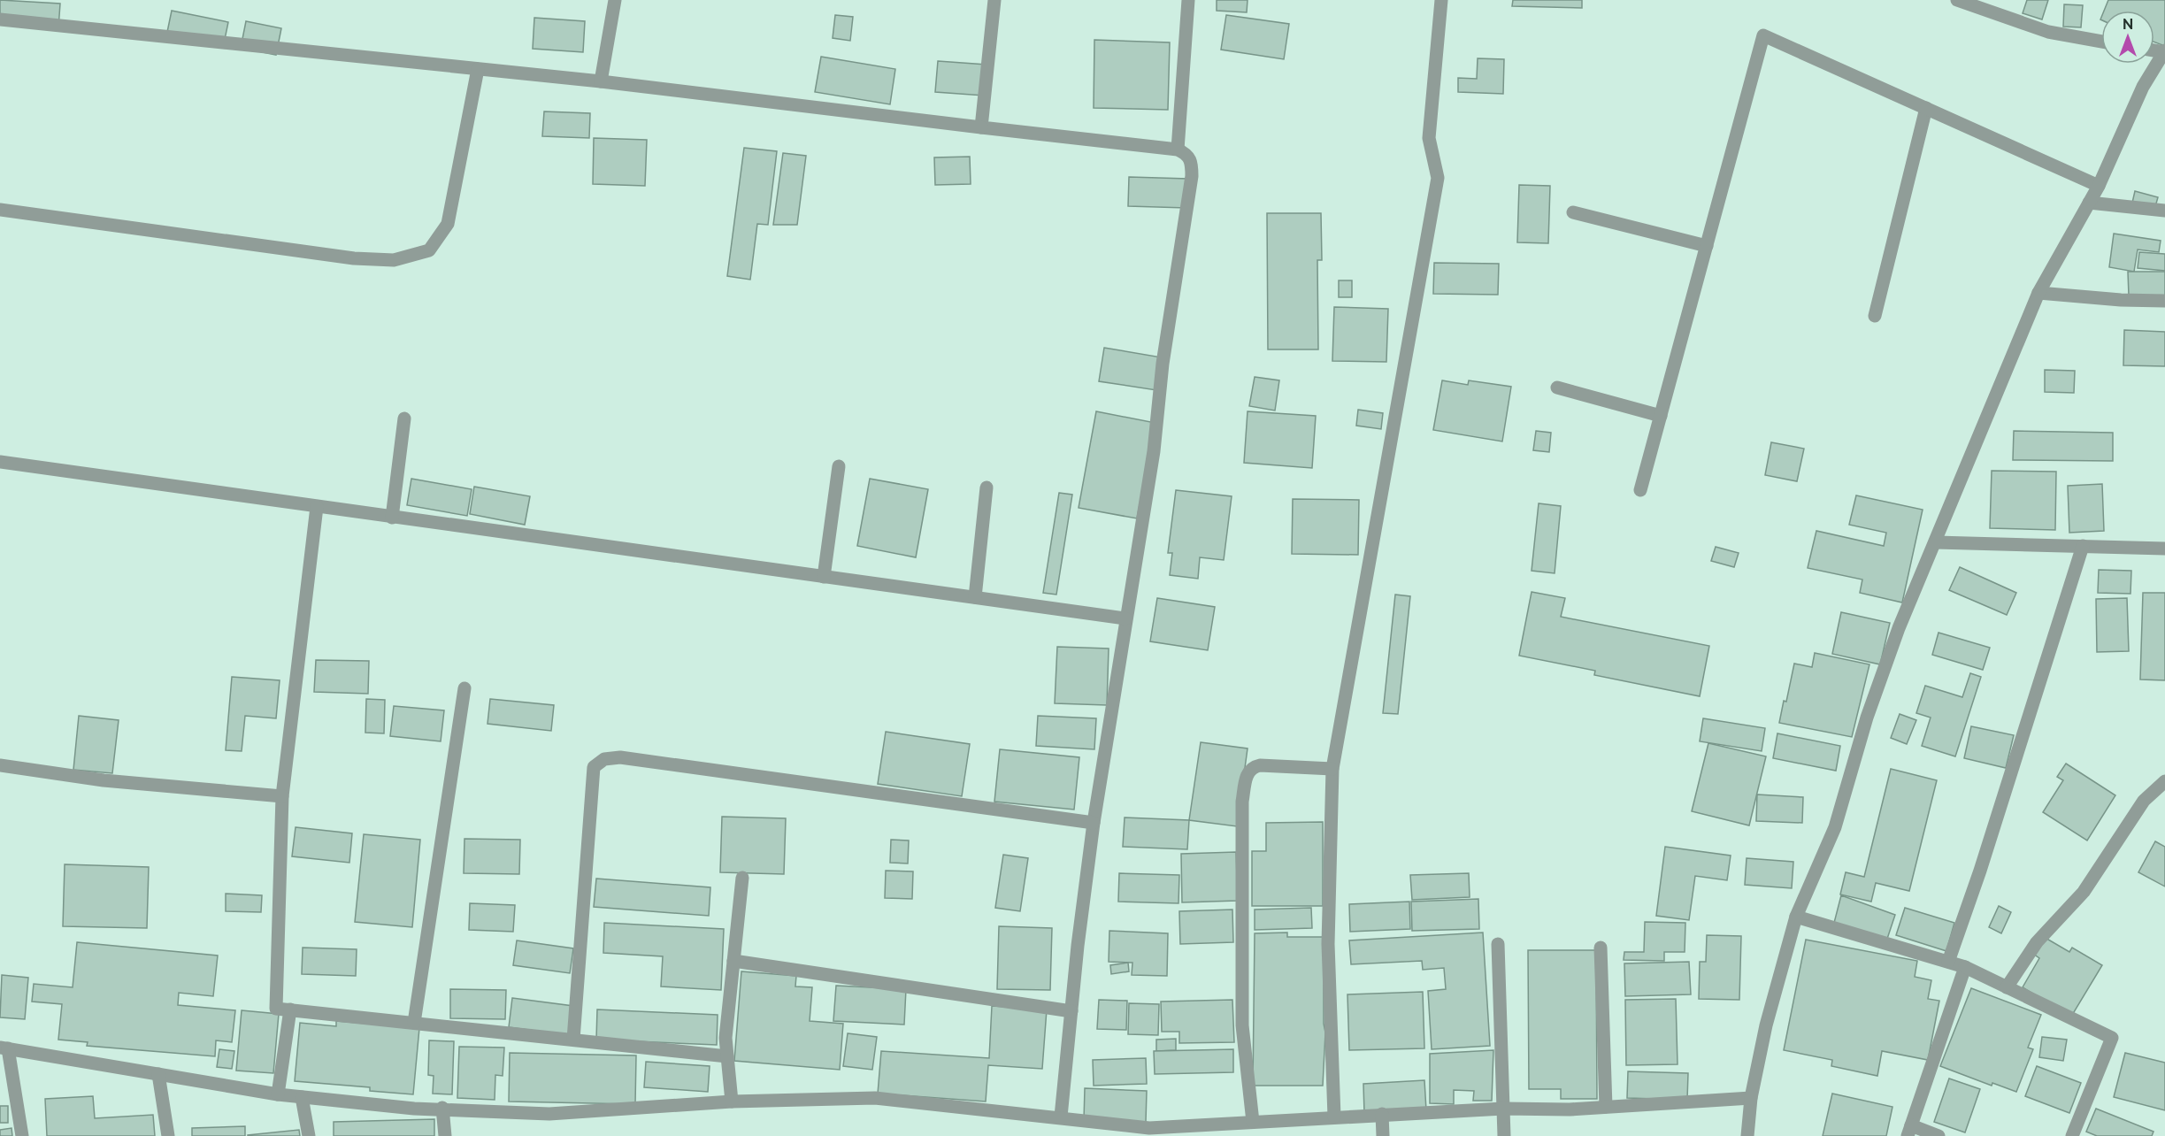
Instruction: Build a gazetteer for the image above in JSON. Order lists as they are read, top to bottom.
{
  "north": "top"
}
